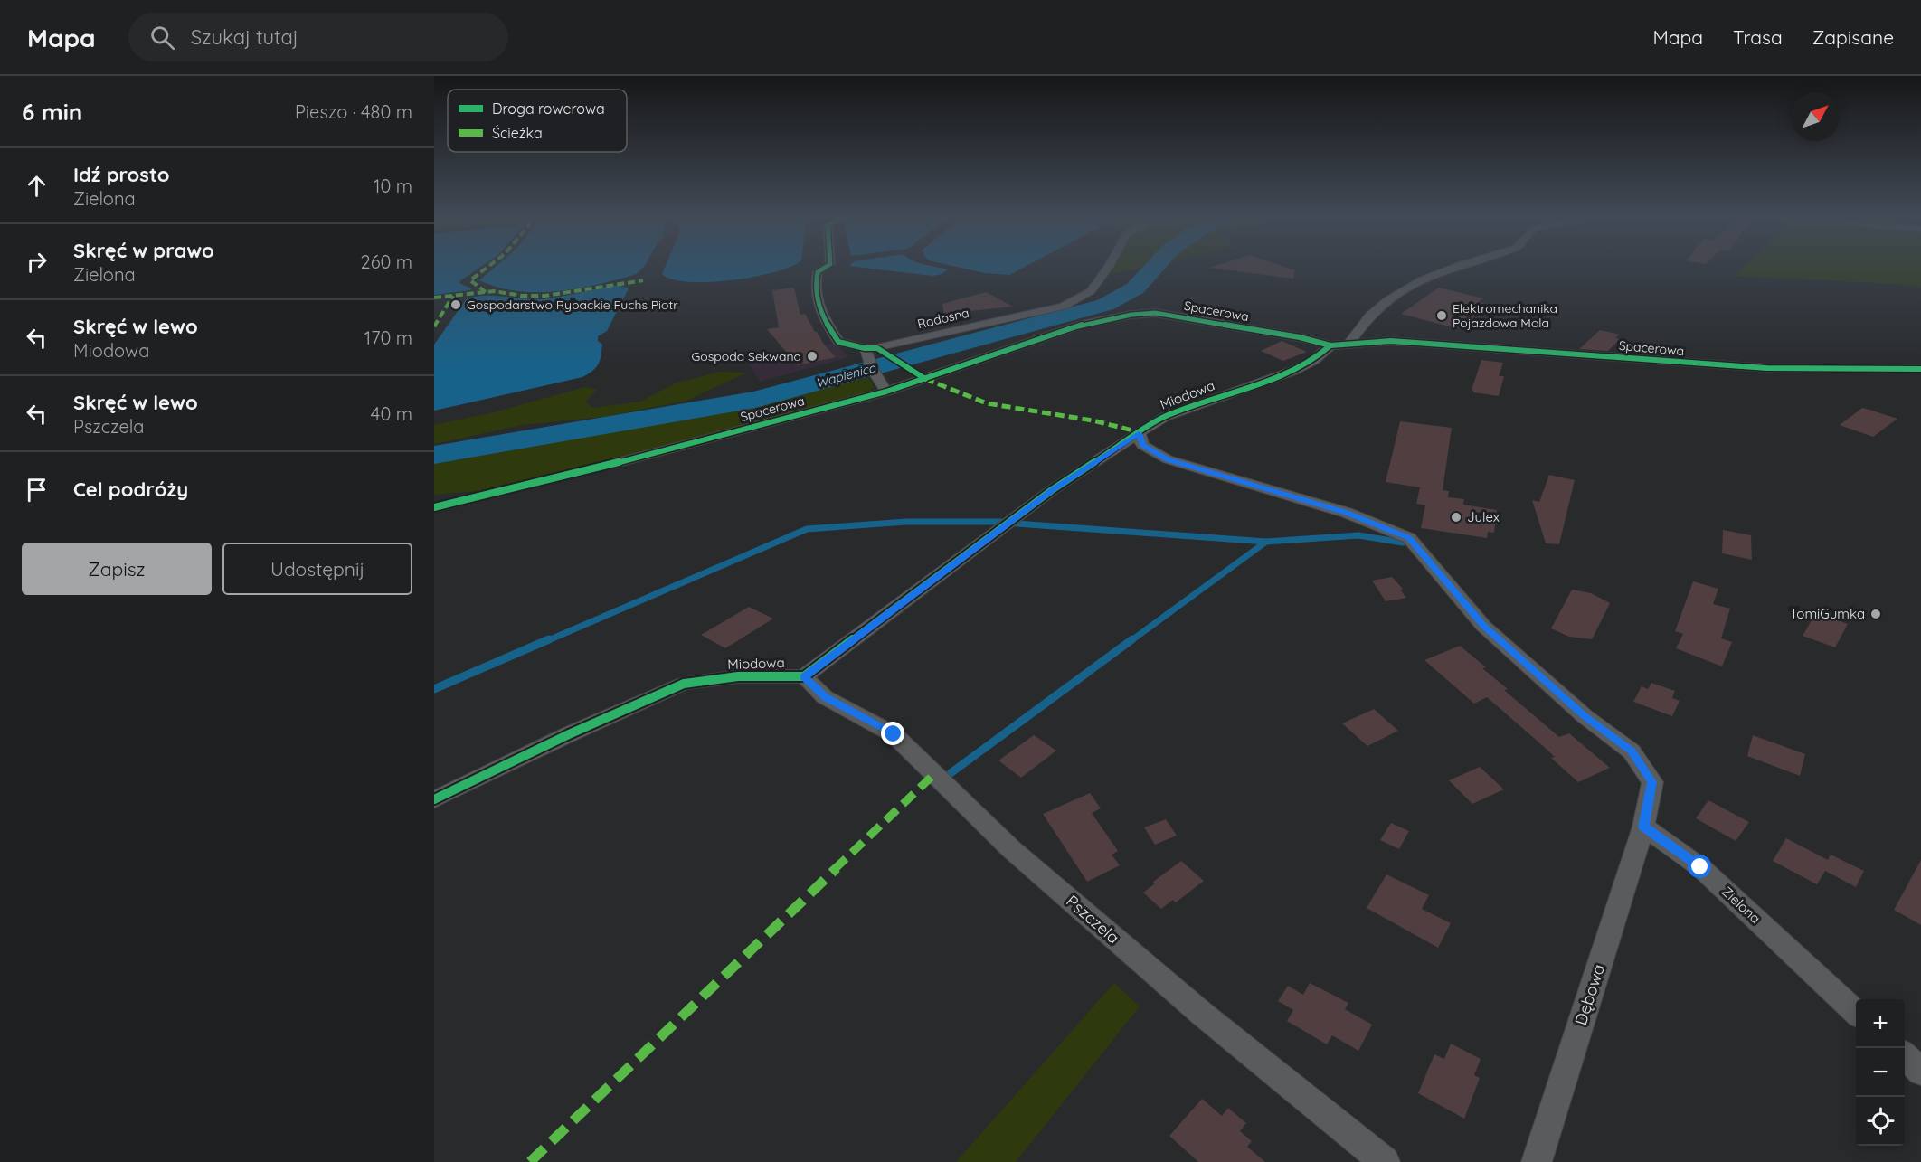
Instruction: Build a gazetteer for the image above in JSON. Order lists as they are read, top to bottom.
{
  "streets": {
    "street": [
      "Spacerowa",
      "Radosna",
      "Miodowa",
      "Zielona",
      "Pszczela",
      "Dębowa"
    ]
  },
  "crossings": [
    ["Spacerowa", "Miodowa"],
    ["Miodowa", "Pszczela"],
    ["Zielona", "Dębowa"]
  ],
  "water": ["Wapienica"],
  "places": [
    "Gospodarstwo Rybackie Fuchs Piotr",
    "Elektromechanika Pojazdowa Mola",
    "Gospoda Sekwana",
    "Julex",
    "TomiGumka"
  ],
  "legend": ["Droga rowerowa", "Ścieżka"],
  "north": "top right",
  "page": {
    "header": "Mapa",
    "search": "Szukaj tutaj",
    "nav": ["Mapa", "Trasa", "Zapisane"],
    "heading": ["6 min", "Pieszo · 480 m"],
    "list": [
      ["Idź prosto", "Zielona", "10 m"],
      ["Skręć w prawo", "Zielona", "260 m"],
      ["Skręć w lewo", "Miodowa", "170 m"],
      ["Skręć w lewo", "Pszczela", "40 m"],
      "Cel podróży"
    ],
    "buttons": ["Zapisz", "Udostępnij"],
    "map_buttons": ["+", "−"]
  }
}
